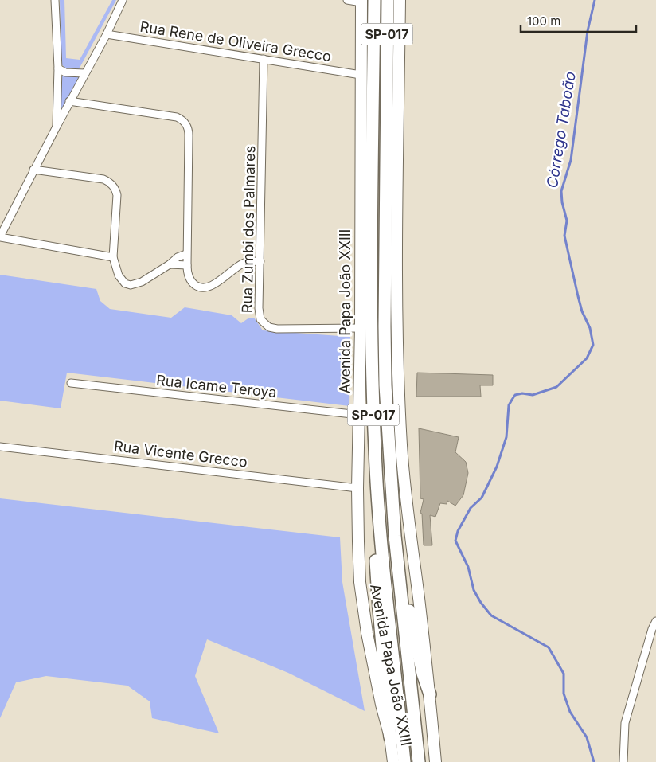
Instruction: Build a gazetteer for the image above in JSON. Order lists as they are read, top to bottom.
{
  "streets": {
    "highway": ["SP-017", "Avenida Papa João XXIII"],
    "street": [
      "Rua Rene de Oliveira Grecco",
      "Rua Zumbi dos Palmares",
      "Rua Icame Teroya",
      "Rua Vicente Grecco"
    ]
  },
  "crossings": [
    ["Rua Rene de Oliveira Grecco", "Rua Zumbi dos Palmares"],
    ["Rua Rene de Oliveira Grecco", "Avenida Papa João XXIII"],
    ["Rua Zumbi dos Palmares", "Avenida Papa João XXIII"],
    ["Avenida Papa João XXIII", "Rua Icame Teroya"],
    ["Avenida Papa João XXIII", "Rua Vicente Grecco"]
  ],
  "water": ["Córrego Taboão"],
  "scale_bar": "100 m"
}
